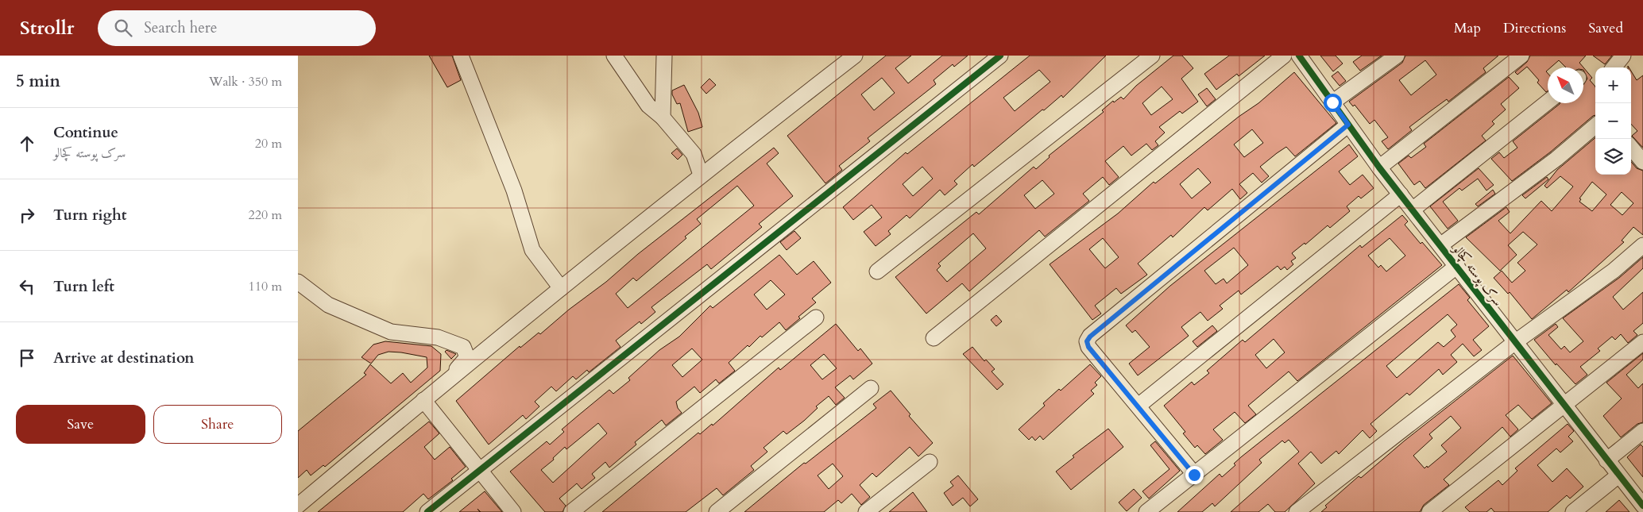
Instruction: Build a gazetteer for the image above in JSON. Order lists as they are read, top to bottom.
{
  "streets": {
    "street": ["سرک پوسته کچالو"]
  },
  "north": "top left",
  "page": {
    "header": "Strollr",
    "search": "Search here",
    "nav": ["Map", "Directions", "Saved"],
    "heading": ["5 min", "Walk · 350 m"],
    "map_buttons": ["+", "−"],
    "list": [
      ["Continue", "سرک پوسته کچالو", "20 m"],
      ["Turn right", "220 m"],
      ["Turn left", "110 m"],
      "Arrive at destination"
    ],
    "buttons": ["Save", "Share"]
  }
}
